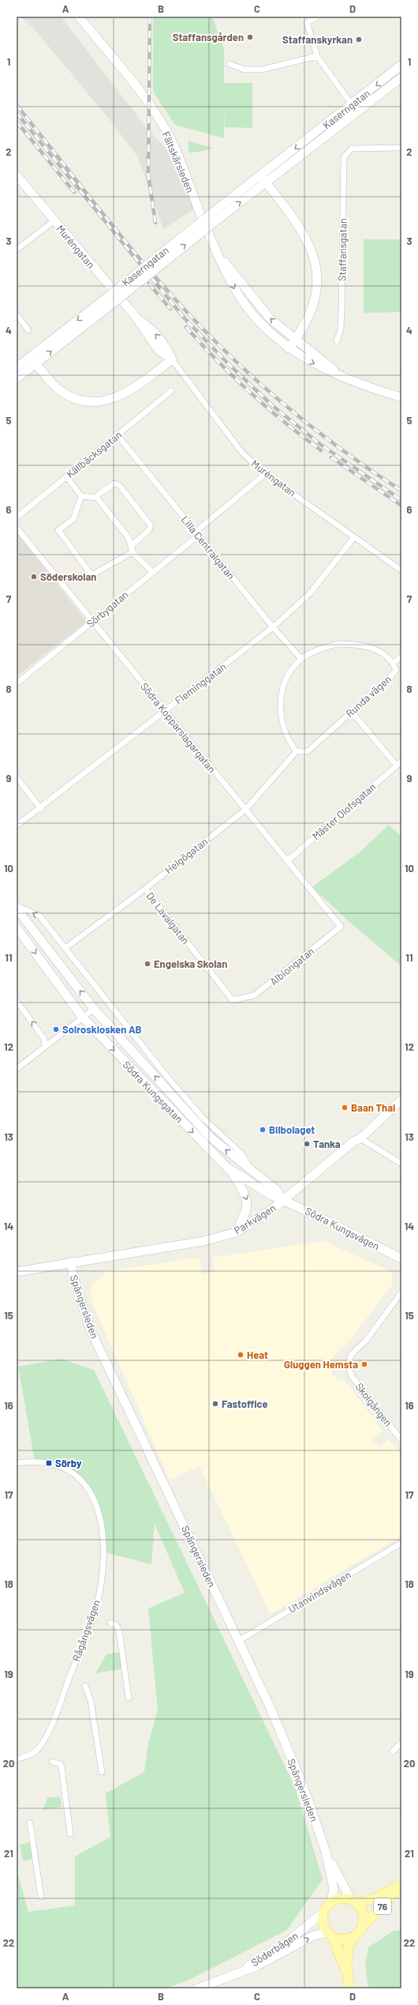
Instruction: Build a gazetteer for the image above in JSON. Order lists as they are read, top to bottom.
{
  "streets": {
    "main road": [
      "Kaserngatan",
      "Fältskärsleden",
      "Muréngatan",
      "Södra Kungsgatan",
      "Parkvägen",
      "Södra Kungsvägen",
      "Spängersleden",
      "76",
      "Söderbågen"
    ],
    "street": [
      "Staffansgatan",
      "Källbäcksgatan",
      "Lilla Centralgatan",
      "Sörbygatan",
      "Fleminggatan",
      "Runda vägen",
      "Södra Kopparslagargatan",
      "Mäster Olofsgatan",
      "Helgögatan",
      "De Lavalgatan",
      "Albiongatan",
      "Skolgången",
      "Utanvindsvägen",
      "Rågångsvägen"
    ]
  },
  "crossings": [
    ["Muréngatan", "Sörbygatan"],
    ["Muréngatan", "Fleminggatan"],
    ["Källbäcksgatan", "Lilla Centralgatan"],
    ["Lilla Centralgatan", "Sörbygatan"],
    ["Lilla Centralgatan", "Fleminggatan"],
    ["Lilla Centralgatan", "Runda vägen"],
    ["Sörbygatan", "Södra Kopparslagargatan"],
    ["Fleminggatan", "Södra Kopparslagargatan"],
    ["Runda vägen", "Helgögatan"],
    ["Södra Kopparslagargatan", "Mäster Olofsgatan"],
    ["Södra Kopparslagargatan", "Helgögatan"],
    ["Södra Kopparslagargatan", "Albiongatan"],
    ["Helgögatan", "De Lavalgatan"],
    ["Helgögatan", "Södra Kungsgatan"],
    ["De Lavalgatan", "Albiongatan"],
    ["Södra Kungsgatan", "Parkvägen"],
    ["Södra Kungsgatan", "Södra Kungsvägen"],
    ["Parkvägen", "Södra Kungsvägen"],
    ["Parkvägen", "Spängersleden"],
    ["Spängersleden", "Utanvindsvägen"],
    ["Spängersleden", "76"],
    ["Spängersleden", "Söderbågen"],
    ["76", "Söderbågen"]
  ],
  "places": {
    "other": [
      "Staffansgården",
      "Staffanskyrkan",
      "Söderskolan",
      "Engelska Skolan",
      "Solroskiosken AB",
      "Baan Thai",
      "Bilbolaget",
      "Tanka",
      "Heat",
      "Gluggen Hemsta",
      "Fastoffice"
    ],
    "transit": ["Sörby"]
  },
  "grid": {
    "columns": [
      "A",
      "B",
      "C",
      "D"
    ],
    "rows": [
      "1",
      "2",
      "3",
      "4",
      "5",
      "6",
      "7",
      "8",
      "9",
      "10",
      "11",
      "12",
      "13",
      "14",
      "15",
      "16",
      "17",
      "18",
      "19",
      "20",
      "21",
      "22"
    ]
  }
}
